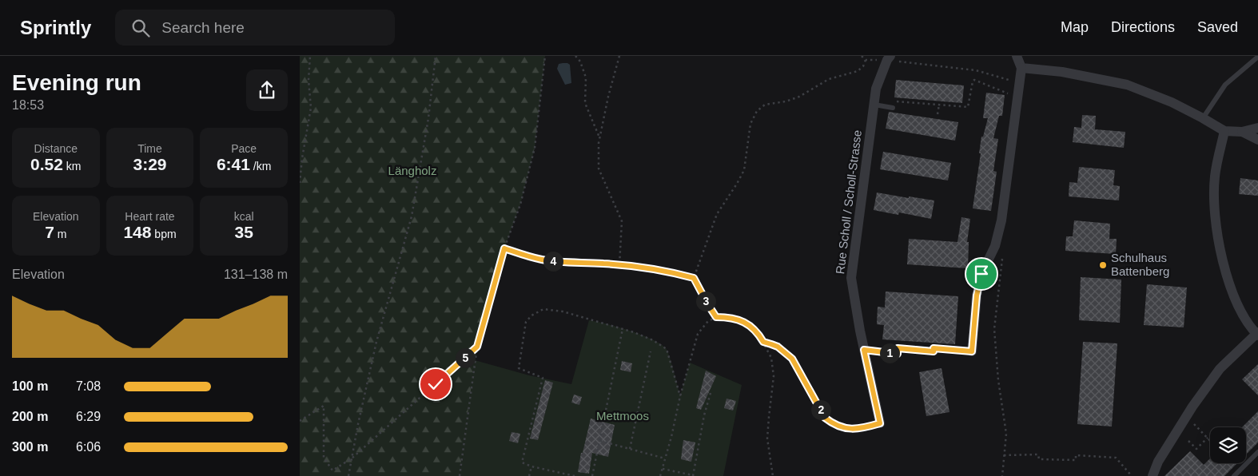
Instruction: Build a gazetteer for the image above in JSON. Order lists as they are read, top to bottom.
{
  "streets": {
    "street": ["Rue Scholl / Scholl-Strasse"]
  },
  "parks": ["Längholz", "Mettmoos"],
  "places": ["Schulhaus Battenberg"],
  "page": {
    "header": "Sprintly",
    "search": "Search here",
    "nav": ["Map", "Directions", "Saved"],
    "heading": ["Evening run", "18:53"],
    "stats": [
      ["Distance", "0.52 km"],
      ["Time", "3:29"],
      ["Pace", "6:41 /km"],
      ["Elevation", "7 m"],
      ["Heart rate", "148 bpm"],
      ["kcal", "35"]
    ],
    "pins": [
      "4",
      "3",
      "1",
      "5",
      "2"
    ],
    "chart": ["Elevation", "131–138 m"],
    "list": [
      {
        "name": "100 m",
        "note": "7:08"
      },
      {
        "name": "200 m",
        "note": "6:29"
      },
      {
        "name": "300 m",
        "note": "6:06"
      }
    ]
  }
}
